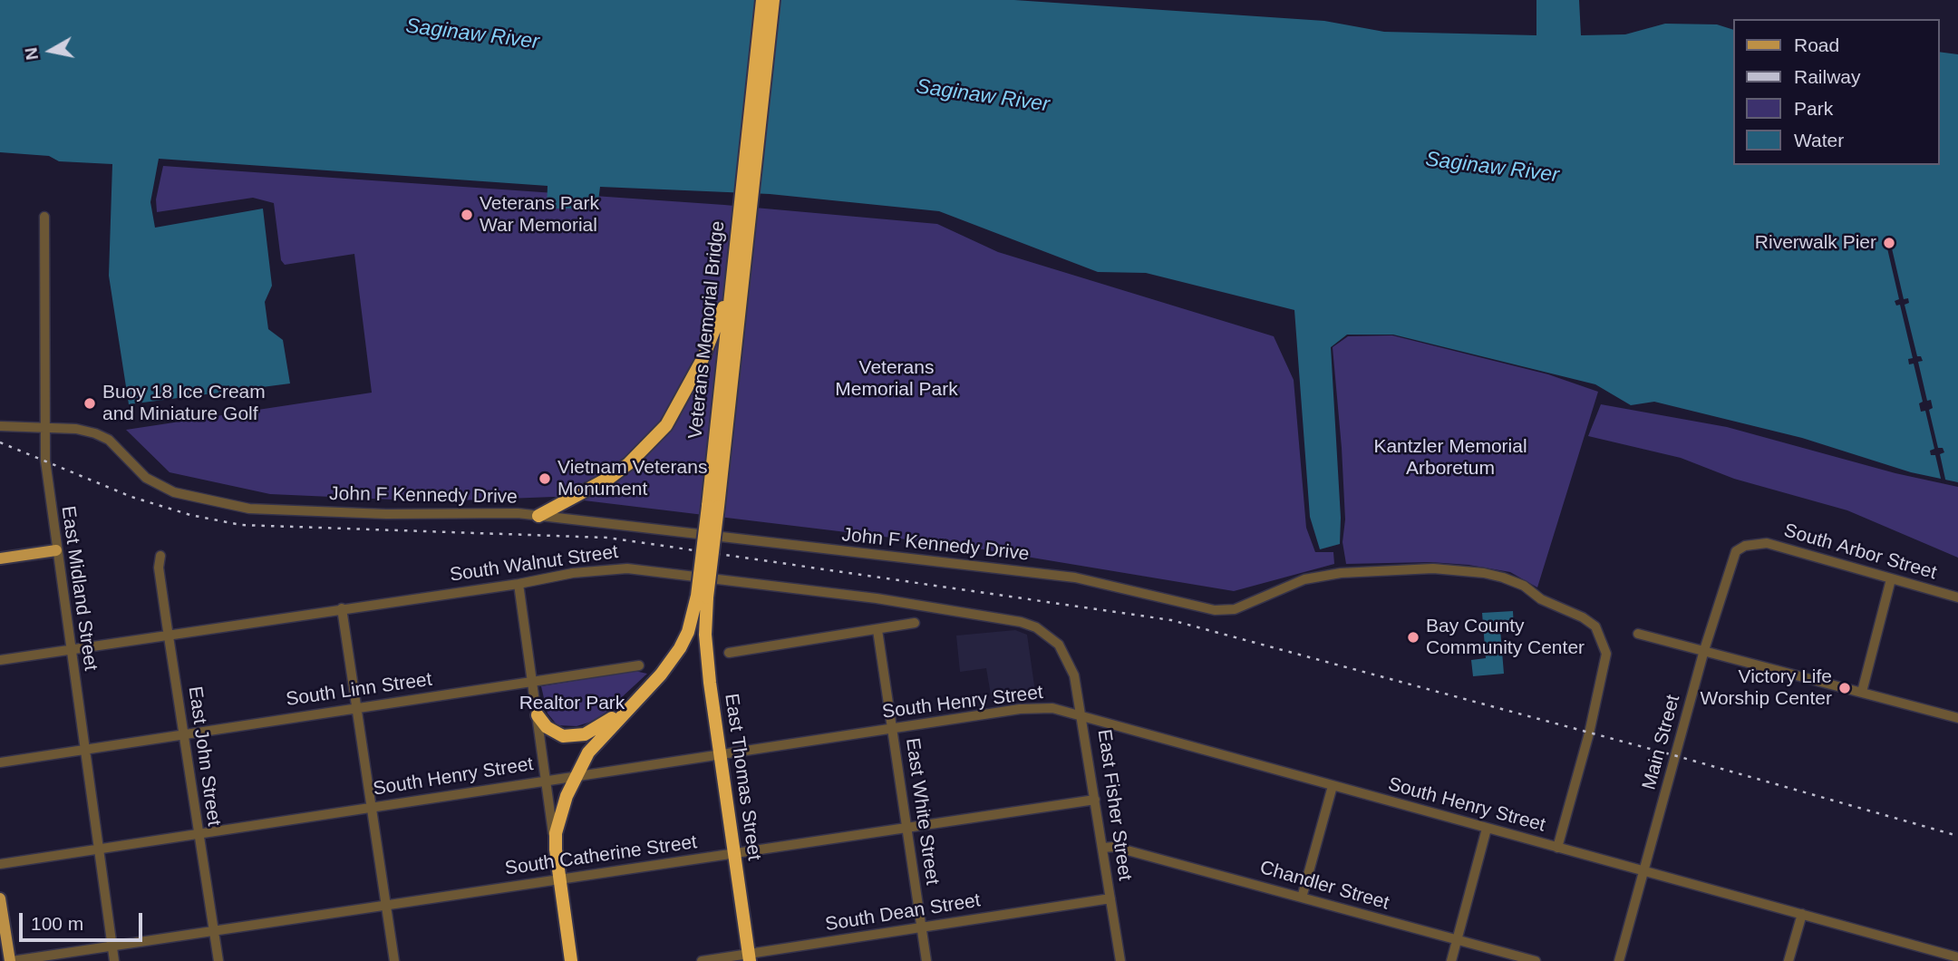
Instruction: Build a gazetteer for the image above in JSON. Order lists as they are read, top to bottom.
{
  "streets": {
    "highway": ["Veterans Memorial Bridge", "East Thomas Street"],
    "street": [
      "John F Kennedy Drive",
      "South Arbor Street",
      "South Walnut Street",
      "East Midland Street",
      "South Linn Street",
      "South Henry Street",
      "Main Street",
      "East John Street",
      "East Fisher Street",
      "East White Street",
      "South Catherine Street",
      "Chandler Street",
      "South Dean Street"
    ]
  },
  "crossings": [
    ["Veterans Memorial Bridge", "South Henry Street"],
    ["Veterans Memorial Bridge", "East Thomas Street"],
    ["Veterans Memorial Bridge", "South Catherine Street"],
    ["John F Kennedy Drive", "East Midland Street"],
    ["John F Kennedy Drive", "South Henry Street"],
    ["South Arbor Street", "Main Street"],
    ["South Walnut Street", "East Midland Street"],
    ["South Walnut Street", "East John Street"],
    ["South Walnut Street", "East Fisher Street"],
    ["East Midland Street", "South Linn Street"],
    ["East Midland Street", "South Henry Street"],
    ["East Midland Street", "South Catherine Street"],
    ["South Linn Street", "East John Street"],
    ["South Henry Street", "Main Street"],
    ["South Henry Street", "East John Street"],
    ["South Henry Street", "East Thomas Street"],
    ["South Henry Street", "East Fisher Street"],
    ["South Henry Street", "East White Street"],
    ["East John Street", "South Catherine Street"],
    ["East Thomas Street", "South Catherine Street"],
    ["East Thomas Street", "South Dean Street"],
    ["East Fisher Street", "South Catherine Street"],
    ["East Fisher Street", "Chandler Street"],
    ["East Fisher Street", "South Dean Street"],
    ["East White Street", "South Catherine Street"],
    ["East White Street", "South Dean Street"]
  ],
  "water": ["Saginaw River"],
  "parks": ["Veterans Memorial Park", "Kantzler Memorial Arboretum", "Realtor Park"],
  "places": [
    "Veterans Park War Memorial",
    "Riverwalk Pier",
    "Buoy 18 Ice Cream and Miniature Golf",
    "Vietnam Veterans Monument",
    "Bay County Community Center",
    "Victory Life Worship Center"
  ],
  "legend": [
    "Road",
    "Railway",
    "Park",
    "Water"
  ],
  "scale_bar": "100 m",
  "north": "left"
}
